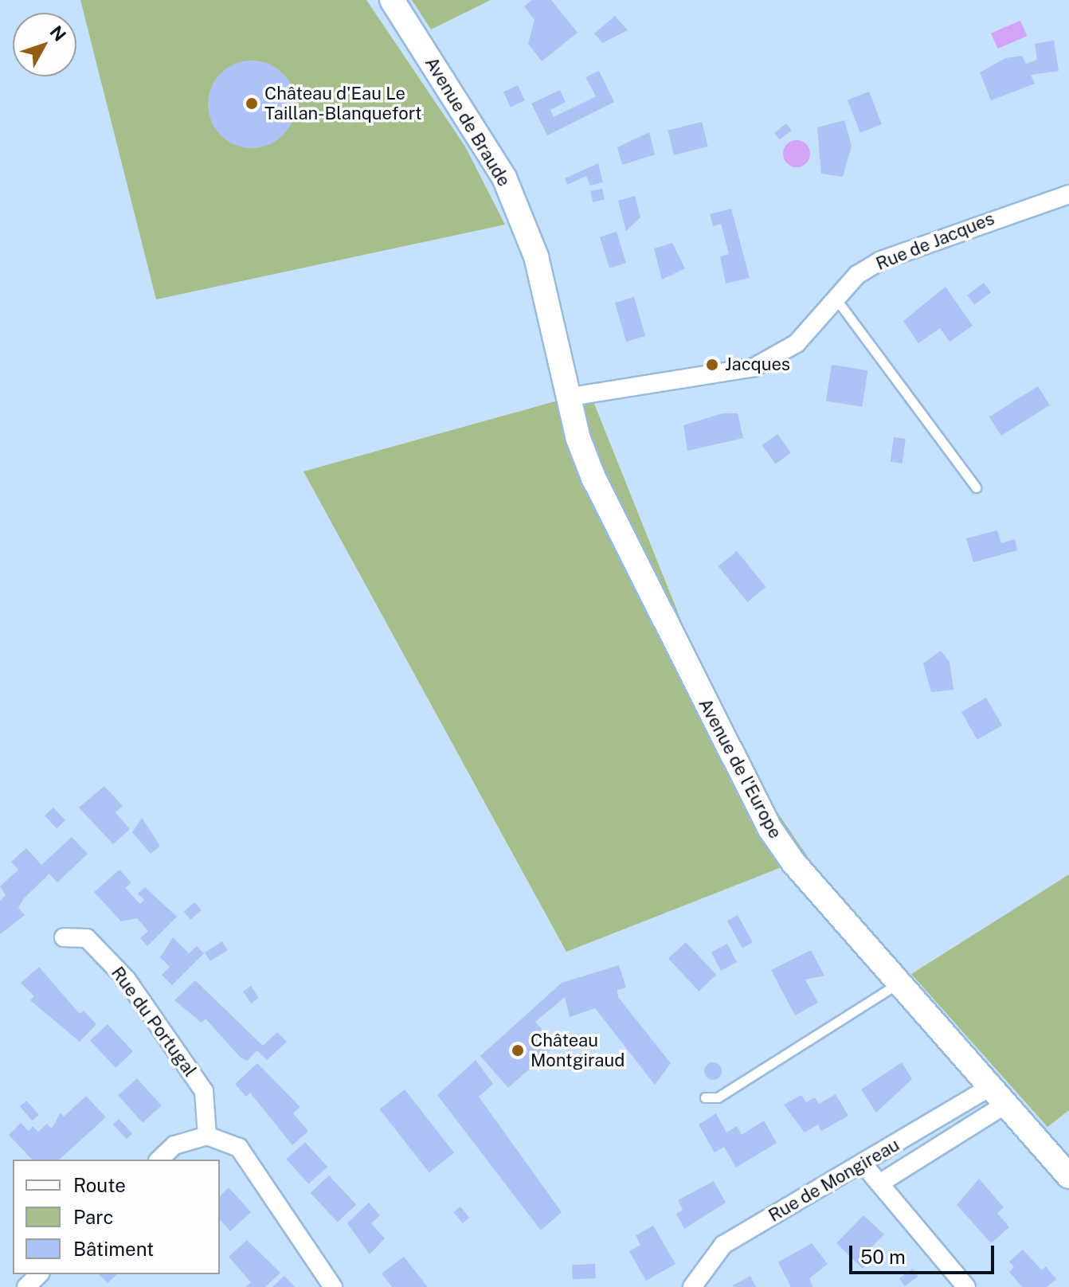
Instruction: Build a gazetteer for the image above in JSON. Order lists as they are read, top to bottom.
{
  "streets": {
    "street": [
      "Avenue de Braude",
      "Rue de Jacques",
      "Avenue de l'Europe",
      "Rue du Portugal",
      "Rue de Mongireau"
    ]
  },
  "crossings": [
    ["Avenue de Braude", "Rue de Jacques"],
    ["Avenue de Braude", "Avenue de l'Europe"],
    ["Rue de Jacques", "Avenue de l'Europe"],
    ["Avenue de l'Europe", "Rue de Mongireau"]
  ],
  "places": ["Château d'Eau Le Taillan-Blanquefort", "Jacques", "Château Montgiraud"],
  "legend": ["Route", "Parc", "Bâtiment"],
  "scale_bar": "50 m",
  "north": "top right"
}
